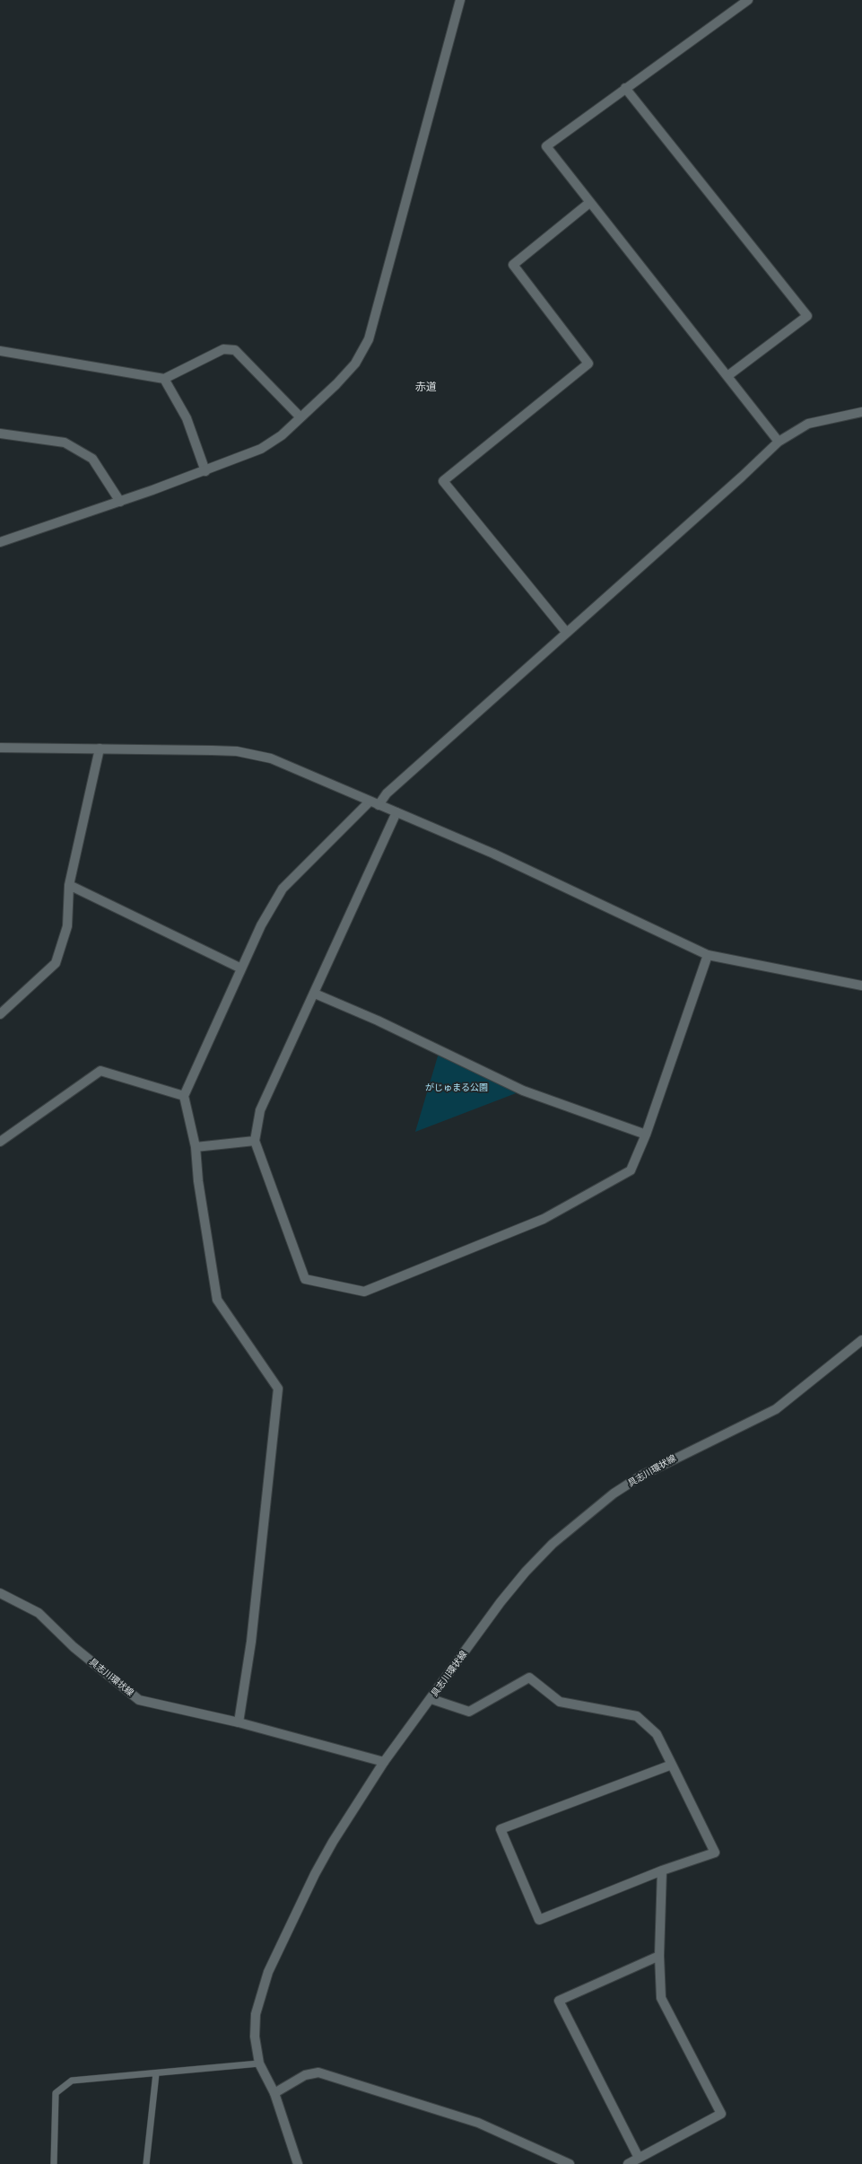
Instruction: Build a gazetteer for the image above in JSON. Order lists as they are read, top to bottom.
{
  "streets": {
    "street": ["具志川環状線"]
  },
  "districts": ["赤道"],
  "parks": ["がじゅまる公園"]
}
